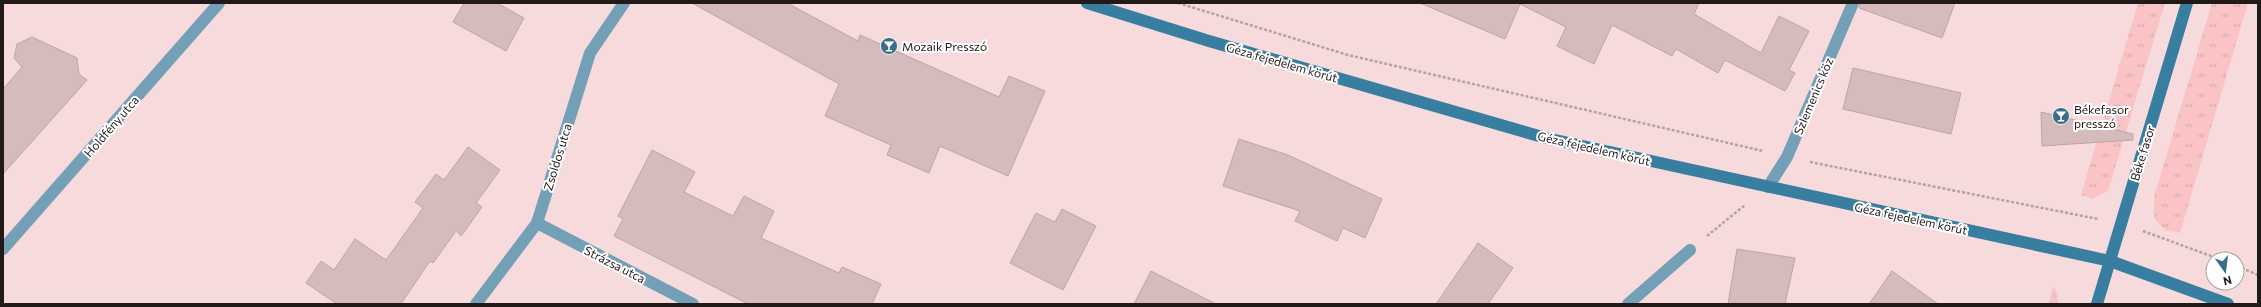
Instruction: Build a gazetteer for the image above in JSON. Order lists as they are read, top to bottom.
{
  "streets": {
    "street": [
      "Géza fejedelem körút",
      "Szlemenics köz",
      "Holdfény utca",
      "Béke fasor",
      "Zsoldos utca",
      "Strázsa utca"
    ]
  },
  "crossings": [
    ["Géza fejedelem körút", "Szlemenics köz"],
    ["Géza fejedelem körút", "Béke fasor"],
    ["Zsoldos utca", "Strázsa utca"]
  ],
  "places": {
    "bar": ["Mozaik Presszó", "Békefasor presszó"]
  },
  "north": "bottom"
}
